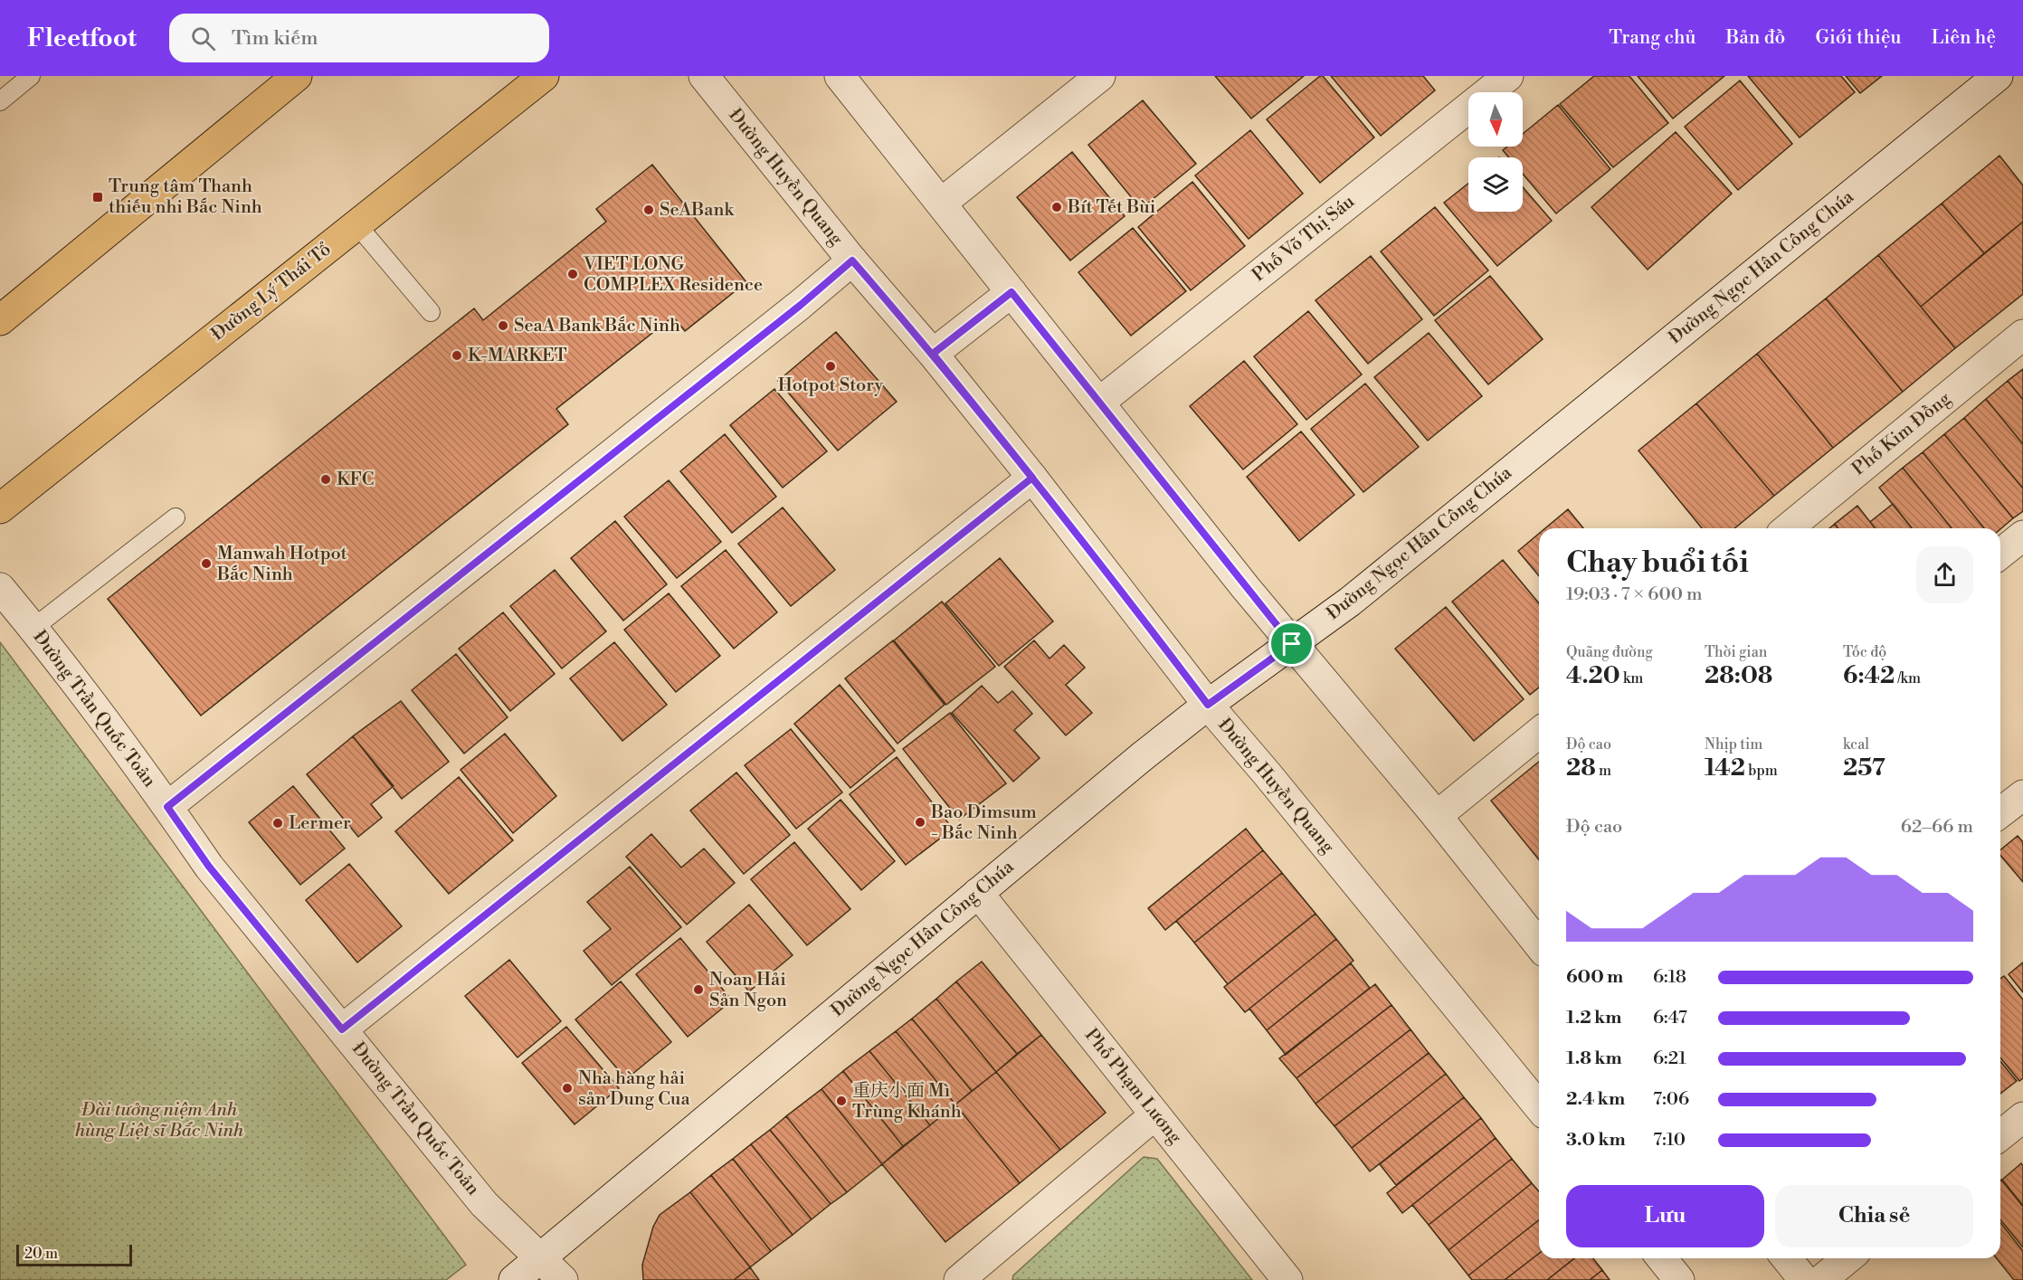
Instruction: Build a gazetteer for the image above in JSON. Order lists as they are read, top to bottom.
{
  "streets": {
    "main road": ["Đường Lý Thái Tổ"],
    "street": [
      "Đường Huyền Quang",
      "Phố Võ Thị Sáu",
      "Đường Ngọc Hân Công Chúa",
      "Phố Kim Đồng",
      "Đường Trần Quốc Toản",
      "Phố Phạm Lương"
    ]
  },
  "crossings": [
    ["Đường Huyền Quang", "Đường Ngọc Hân Công Chúa"],
    ["Đường Ngọc Hân Công Chúa", "Đường Trần Quốc Toản"],
    ["Đường Ngọc Hân Công Chúa", "Phố Phạm Lương"]
  ],
  "parks": ["Đài tưởng niệm Anh hùng Liệt sĩ Bắc Ninh"],
  "places": {
    "transit": ["Trung tâm Thanh thiếu nhi Bắc Ninh"],
    "other": [
      "Bít Tết Bùi",
      "SeABank",
      "VIET LONG COMPLEX Residence",
      "SeaA Bank Bắc Ninh",
      "K-MARKET",
      "Hotpot Story",
      "KFC",
      "Manwah Hotpot Bắc Ninh",
      "Bao Dimsum - Bắc Ninh",
      "Lermer",
      "Noan Hải Sản Ngon",
      "Nhà hàng hải sản Dung Cua",
      "重庆小面 Mì Trùng Khánh"
    ]
  },
  "scale_bar": "20 m",
  "north": "bottom",
  "page": {
    "header": "Fleetfoot",
    "search": "Tìm kiếm",
    "nav": [
      "Trang chủ",
      "Bản đồ",
      "Giới thiệu",
      "Liên hệ"
    ],
    "heading": ["Chạy buổi tối", "19:03 · 7 × 600 m"],
    "stats": [
      ["Quãng đường", "4.20 km"],
      ["Thời gian", "28:08"],
      ["Tốc độ", "6:42 /km"],
      ["Độ cao", "28 m"],
      ["Nhịp tim", "142 bpm"],
      ["kcal", "257"]
    ],
    "chart": ["Độ cao", "62–66 m"],
    "list": [
      {
        "name": "600 m",
        "note": "6:18"
      },
      {
        "name": "1.2 km",
        "note": "6:47"
      },
      {
        "name": "1.8 km",
        "note": "6:21"
      },
      {
        "name": "2.4 km",
        "note": "7:06"
      },
      {
        "name": "3.0 km",
        "note": "7:10"
      }
    ],
    "buttons": ["Lưu", "Chia sẻ"],
    "scale": "20 m"
  }
}
